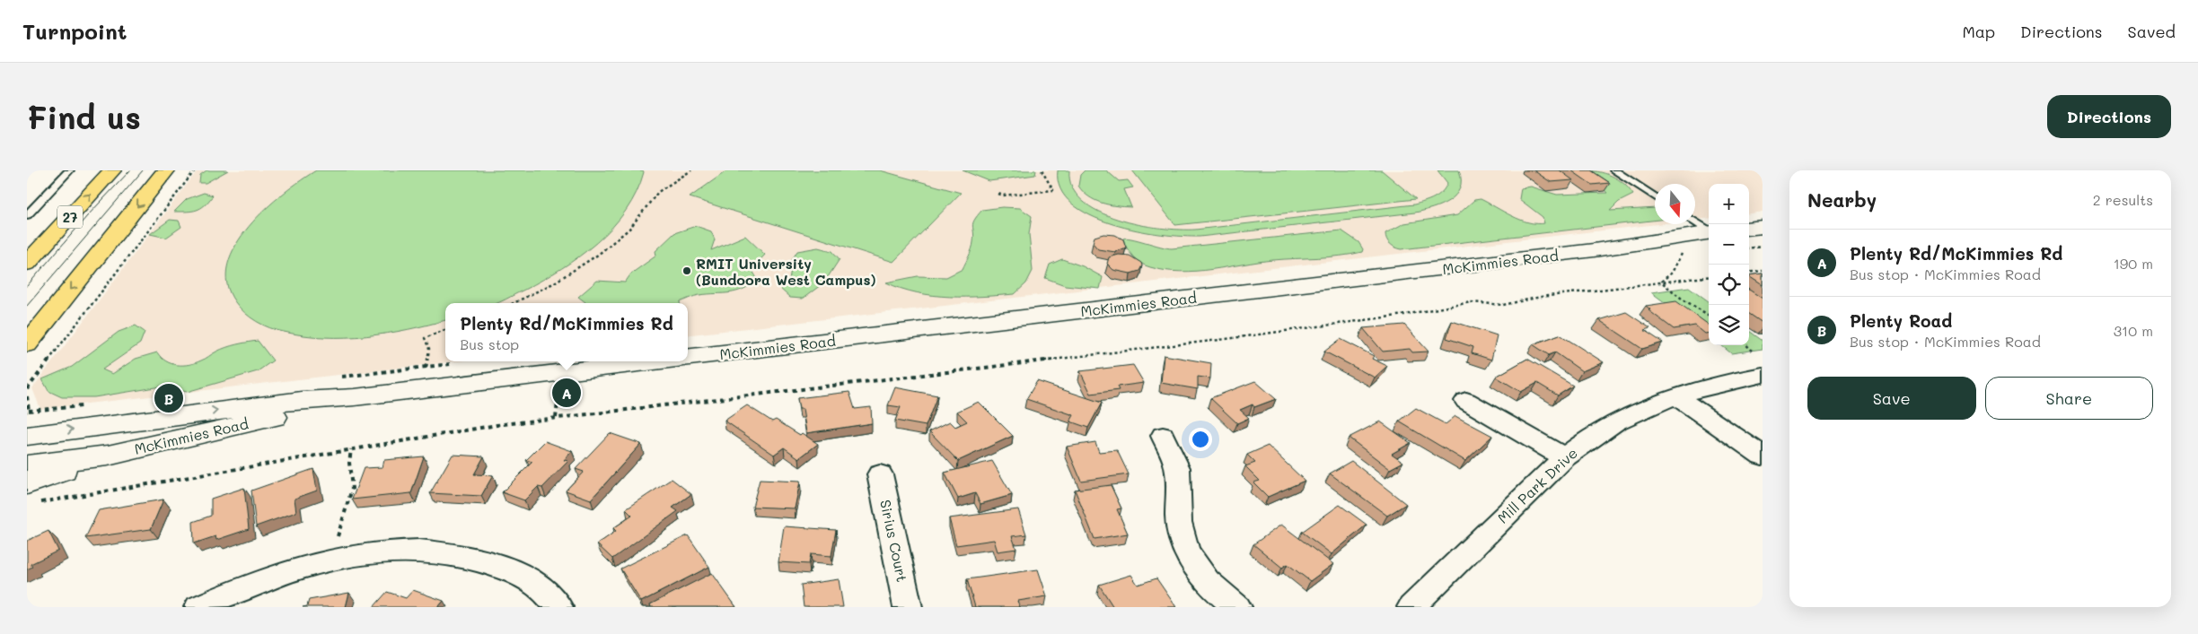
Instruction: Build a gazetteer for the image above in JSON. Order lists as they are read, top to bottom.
{
  "streets": {
    "highway": ["27"],
    "main road": ["McKimmies Road"],
    "street": ["Mill Park Drive", "Sirius Court"]
  },
  "places": ["RMIT University (Bundoora West Campus)"],
  "north": "bottom",
  "page": {
    "header": "Turnpoint",
    "nav": ["Map", "Directions", "Saved"],
    "buttons": [
      "Directions",
      ["Save", "Share"]
    ],
    "title": "Find us",
    "heading": ["Nearby", "2 results"],
    "map_buttons": ["+", "−"],
    "list": [
      {
        "mark": "A",
        "name": "Plenty Rd/McKimmies Rd",
        "note": "Bus stop · McKimmies Road",
        "value": "190 m"
      },
      {
        "mark": "B",
        "name": "Plenty Road",
        "note": "Bus stop · McKimmies Road",
        "value": "310 m"
      }
    ],
    "popup": ["Plenty Rd/McKimmies Rd", "Bus stop"],
    "pins": ["A", "B"]
  }
}
